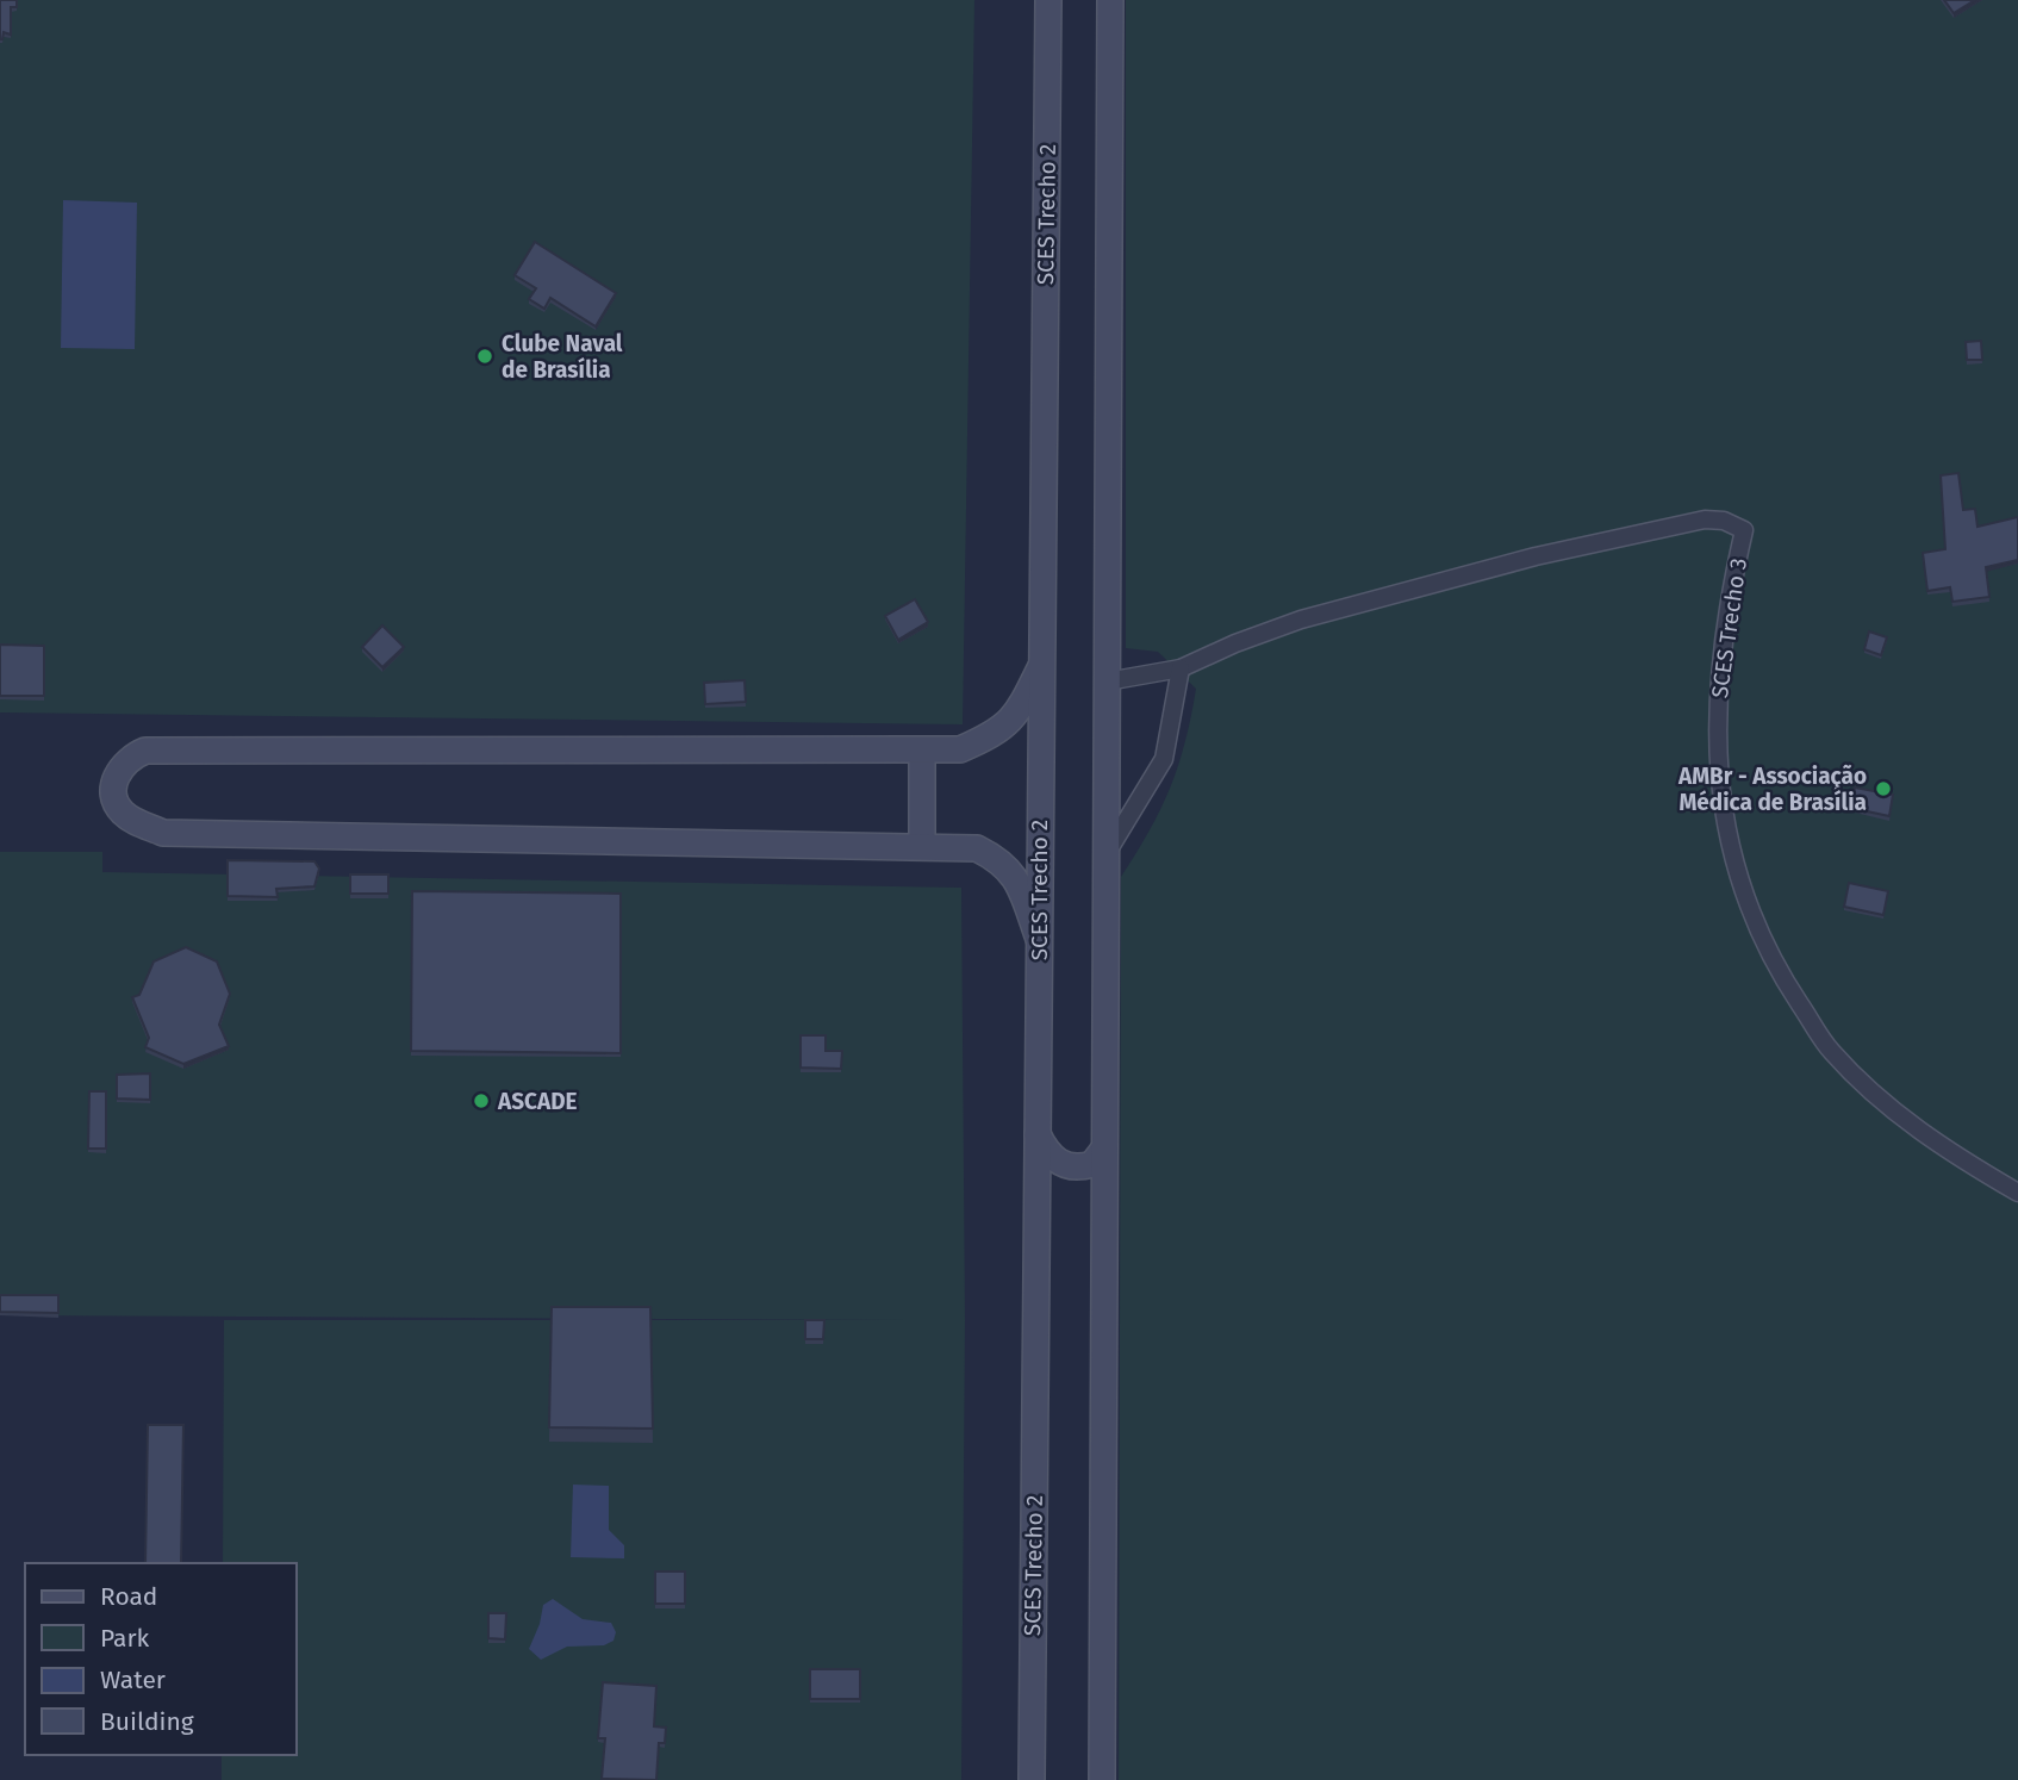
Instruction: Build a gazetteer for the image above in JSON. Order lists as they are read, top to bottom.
{
  "streets": {
    "main road": ["SCES Trecho 2"],
    "street": ["SCES Trecho 3"]
  },
  "places": ["Clube Naval de Brasília", "AMBr - Associação Médica de Brasília", "ASCADE"],
  "legend": [
    "Road",
    "Park",
    "Water",
    "Building"
  ]
}
